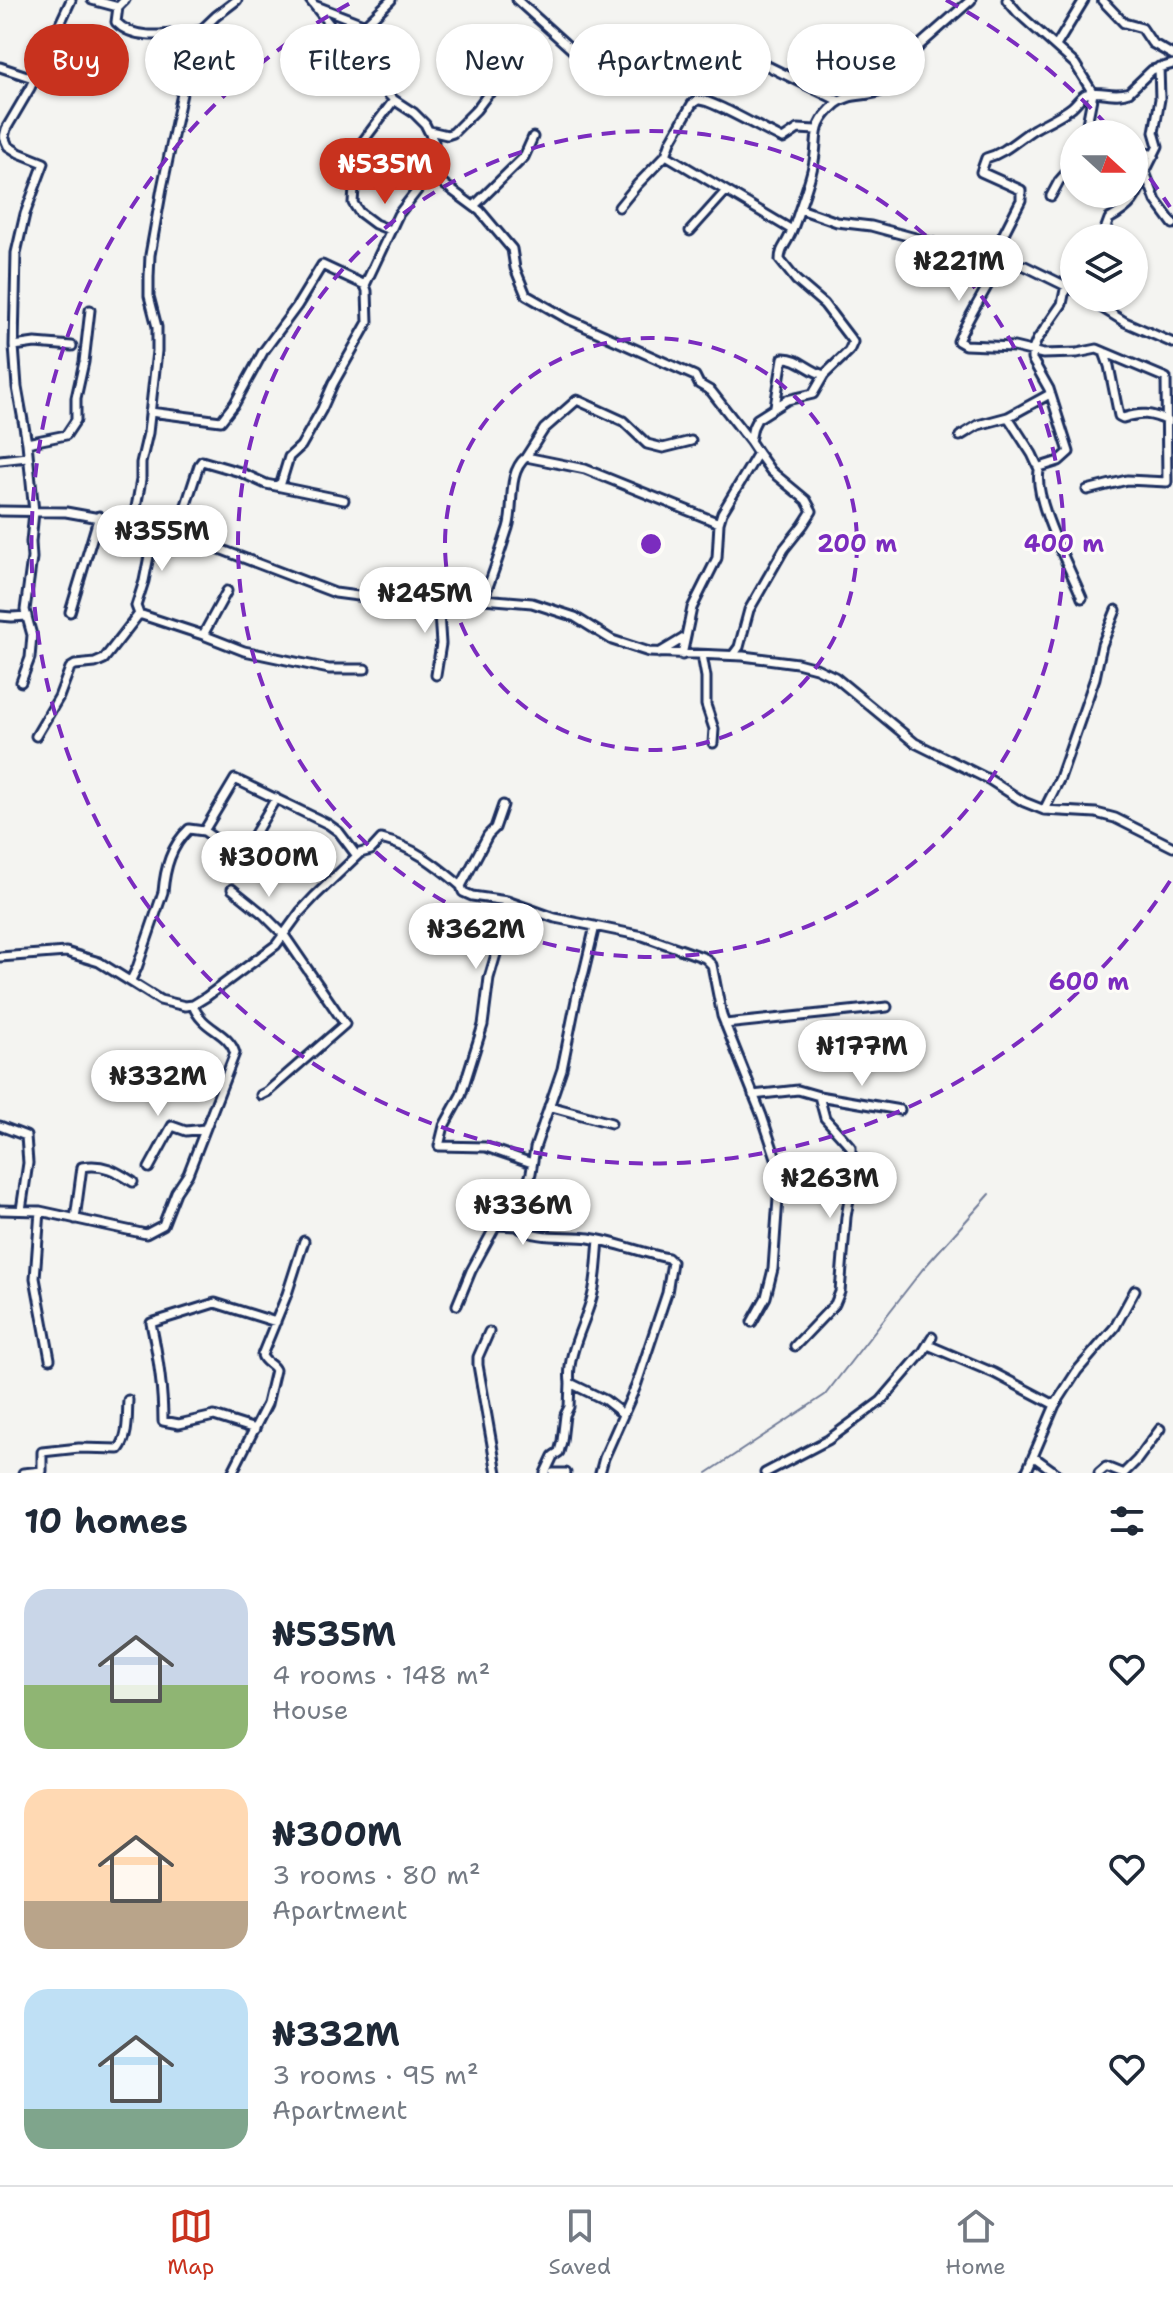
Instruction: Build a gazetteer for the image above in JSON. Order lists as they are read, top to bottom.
{
  "north": "right",
  "page": {
    "chip": [
      "Buy",
      "Rent",
      "Filters",
      "New",
      "Apartment",
      "House"
    ],
    "price": [
      "₦535M",
      "₦221M",
      "₦355M",
      "₦245M",
      "₦300M",
      "₦362M",
      "₦177M",
      "₦332M",
      "₦263M",
      "₦336M"
    ],
    "heading": "10 homes",
    "list": [
      {
        "name": "₦535M",
        "note": "4 rooms · 148 m² · House"
      },
      {
        "name": "₦300M",
        "note": "3 rooms · 80 m² · Apartment"
      },
      {
        "name": "₦332M",
        "note": "3 rooms · 95 m² · Apartment"
      }
    ],
    "tabs": ["Map", "Saved", "Home"]
  },
  "rings": ["200 m", "400 m", "600 m"]
}
